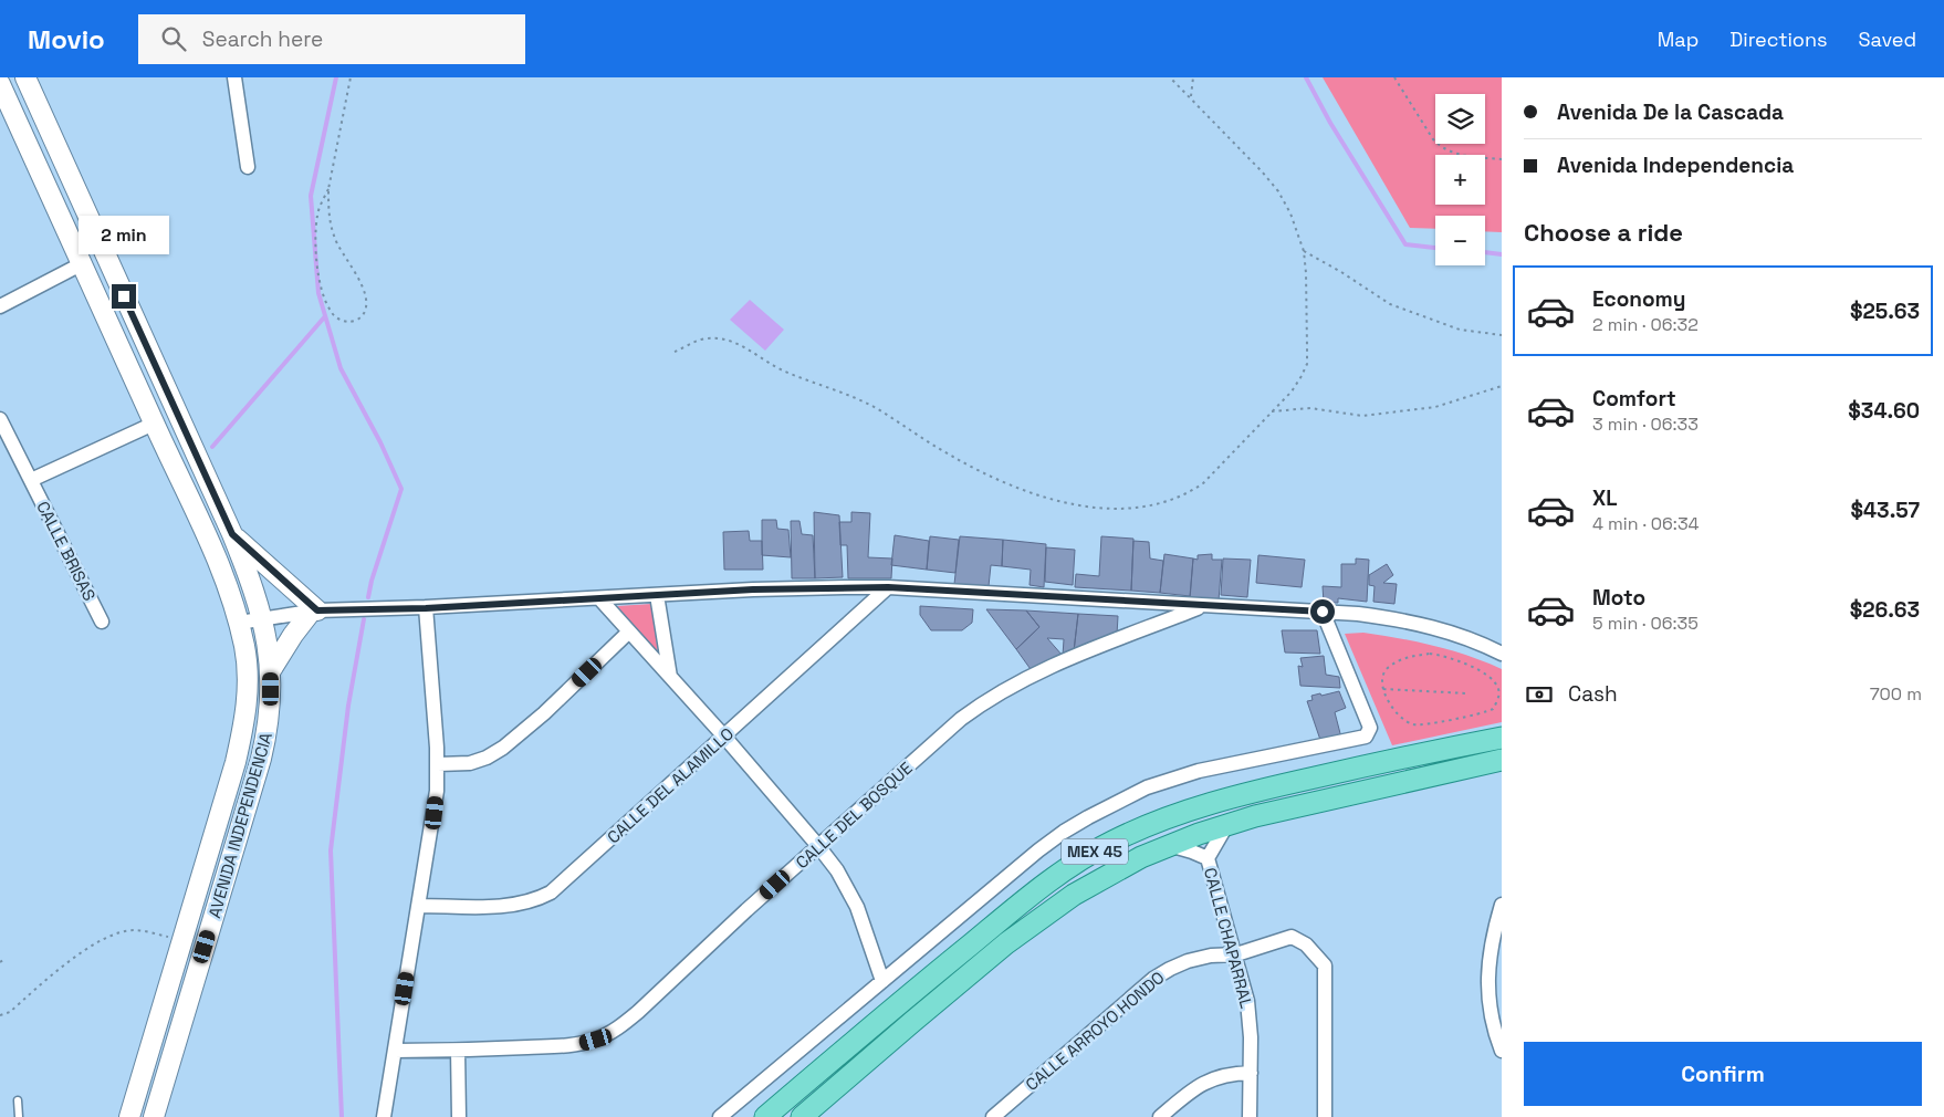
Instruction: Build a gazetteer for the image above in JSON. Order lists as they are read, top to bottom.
{
  "streets": {
    "main road": ["AVENIDA INDEPENDENCIA", "MEX 45"],
    "street": [
      "CALLE BRISAS",
      "CALLE DEL ALAMILLO",
      "CALLE DEL BOSQUE",
      "CALLE CHAPARRAL",
      "CALLE ARROYO HONDO"
    ]
  },
  "crossings": [
    ["MEX 45", "CALLE CHAPARRAL"],
    ["CALLE CHAPARRAL", "CALLE ARROYO HONDO"]
  ],
  "page": {
    "header": "Movio",
    "search": "Search here",
    "nav": ["Map", "Directions", "Saved"],
    "banner": ["Avenida De la Cascada", "Avenida Independencia"],
    "map_buttons": ["+", "−"],
    "heading": "Choose a ride",
    "bubble": "2 min",
    "list": [
      {
        "name": "Economy",
        "note": "2 min · 06:32",
        "value": "$25.63"
      },
      {
        "name": "Comfort",
        "note": "3 min · 06:33",
        "value": "$34.60"
      },
      {
        "name": "XL",
        "note": "4 min · 06:34",
        "value": "$43.57"
      },
      {
        "name": "Moto",
        "note": "5 min · 06:35",
        "value": "$26.63"
      }
    ],
    "pay": ["Cash", "700 m"],
    "buttons": "Confirm"
  }
}
